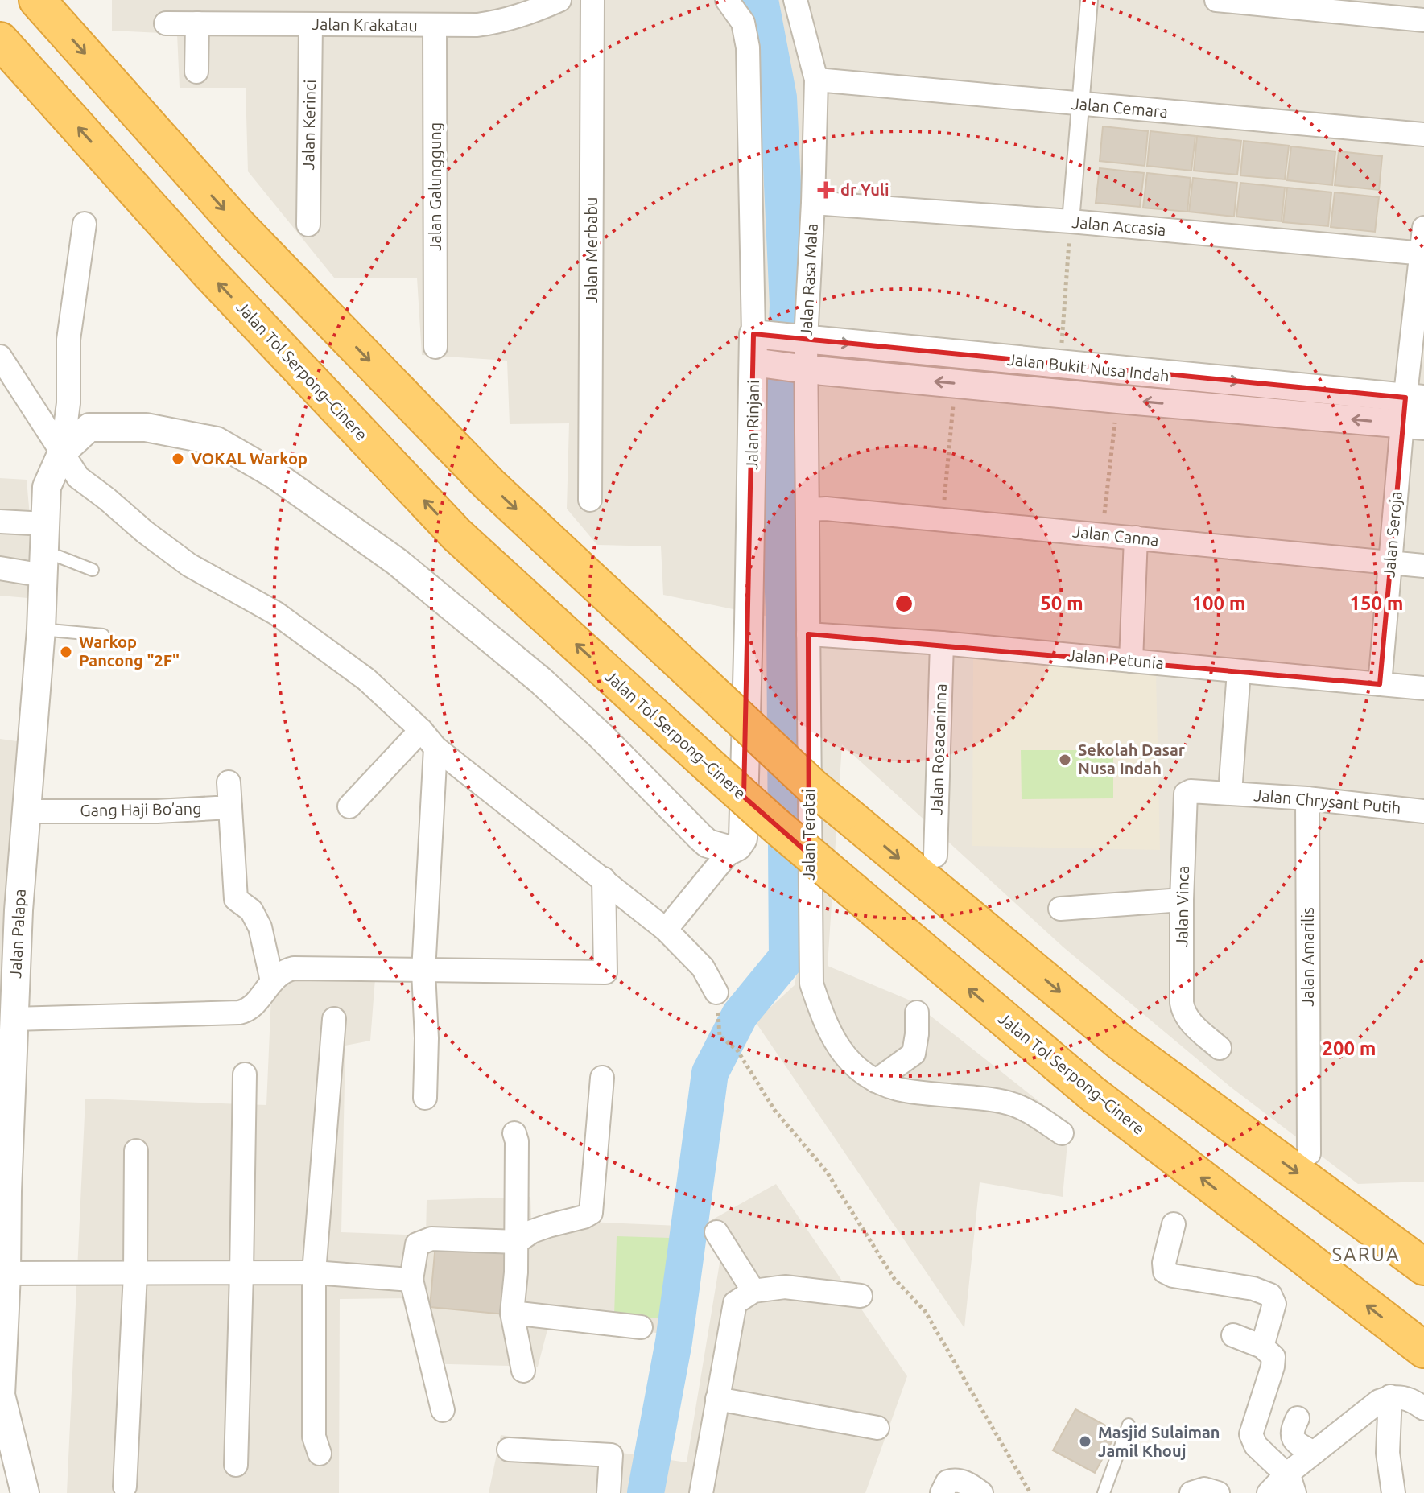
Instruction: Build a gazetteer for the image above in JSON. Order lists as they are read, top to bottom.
{
  "streets": {
    "highway": ["Jalan Tol Serpong–Cinere"],
    "street": [
      "Jalan Krakatau",
      "Jalan Cemara",
      "Jalan Kerinci",
      "Jalan Galunggung",
      "Jalan Accasia",
      "Jalan Merbabu",
      "Jalan Rasa Mala",
      "Jalan Bukit Nusa Indah",
      "Jalan Rinjani",
      "Jalan Seroja",
      "Jalan Canna",
      "Jalan Petunia",
      "Jalan Rosacaninna",
      "Jalan Chrysant Putih",
      "Gang Haji Bo’ang",
      "Jalan Teratai",
      "Jalan Vinca",
      "Jalan Palapa",
      "Jalan Amarilis"
    ]
  },
  "crossings": [
    ["Jalan Krakatau", "Jalan Kerinci"],
    ["Jalan Krakatau", "Jalan Galunggung"],
    ["Jalan Cemara", "Jalan Rasa Mala"],
    ["Jalan Accasia", "Jalan Rasa Mala"],
    ["Jalan Accasia", "Jalan Seroja"],
    ["Jalan Rasa Mala", "Jalan Bukit Nusa Indah"],
    ["Jalan Rasa Mala", "Jalan Teratai"],
    ["Jalan Bukit Nusa Indah", "Jalan Rinjani"],
    ["Jalan Bukit Nusa Indah", "Jalan Seroja"],
    ["Jalan Bukit Nusa Indah", "Jalan Teratai"],
    ["Jalan Seroja", "Jalan Canna"],
    ["Jalan Seroja", "Jalan Petunia"],
    ["Jalan Canna", "Jalan Teratai"],
    ["Jalan Petunia", "Jalan Rosacaninna"],
    ["Jalan Petunia", "Jalan Teratai"],
    ["Jalan Chrysant Putih", "Jalan Vinca"],
    ["Jalan Chrysant Putih", "Jalan Amarilis"],
    ["Gang Haji Bo’ang", "Jalan Palapa"]
  ],
  "districts": ["SARUA"],
  "places": {
    "health": ["dr Yuli"],
    "other": [
      "VOKAL Warkop",
      "Warkop Pancong \"2F\"",
      "Sekolah Dasar Nusa Indah",
      "Masjid Sulaiman Jamil Khouj"
    ]
  },
  "rings": [
    "50 m",
    "100 m",
    "150 m",
    "200 m"
  ]
}
